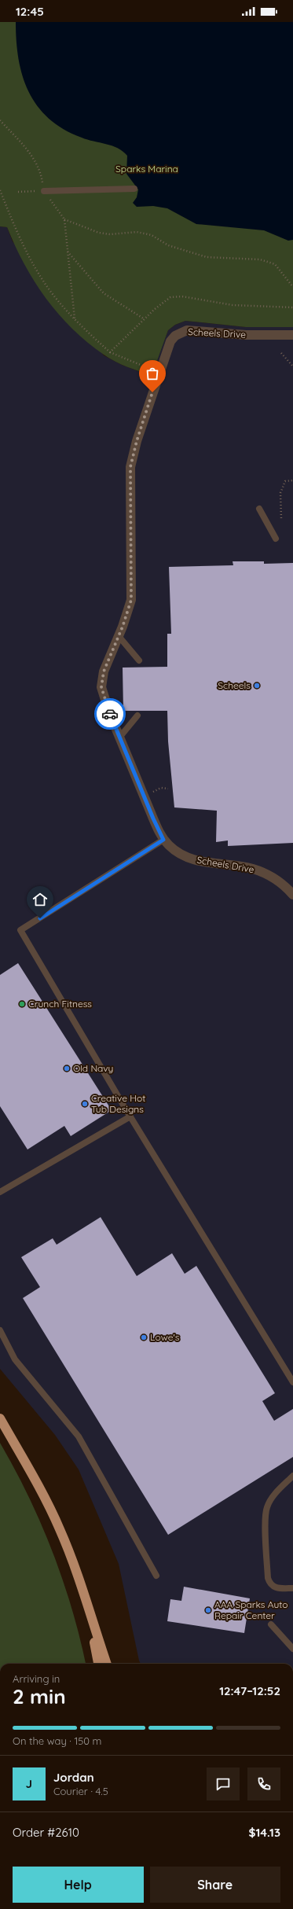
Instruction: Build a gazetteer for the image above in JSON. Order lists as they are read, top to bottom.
{
  "streets": {
    "street": ["Scheels Drive"]
  },
  "parks": ["Sparks Marina"],
  "places": [
    "Scheels",
    "Crunch Fitness",
    "Old Navy",
    "Creative Hot Tub Designs",
    "Lowe's",
    "AAA Sparks Auto Repair Center"
  ],
  "page": {
    "status": "12:45",
    "heading": ["2 min", "Arriving in", "12:47–12:52"],
    "panel": [
      "Jordan",
      "Courier · 4.5",
      "Order #2610",
      "$14.13"
    ],
    "bar": "On the way · 150 m",
    "round": "J",
    "buttons": ["Help", "Share"]
  }
}
